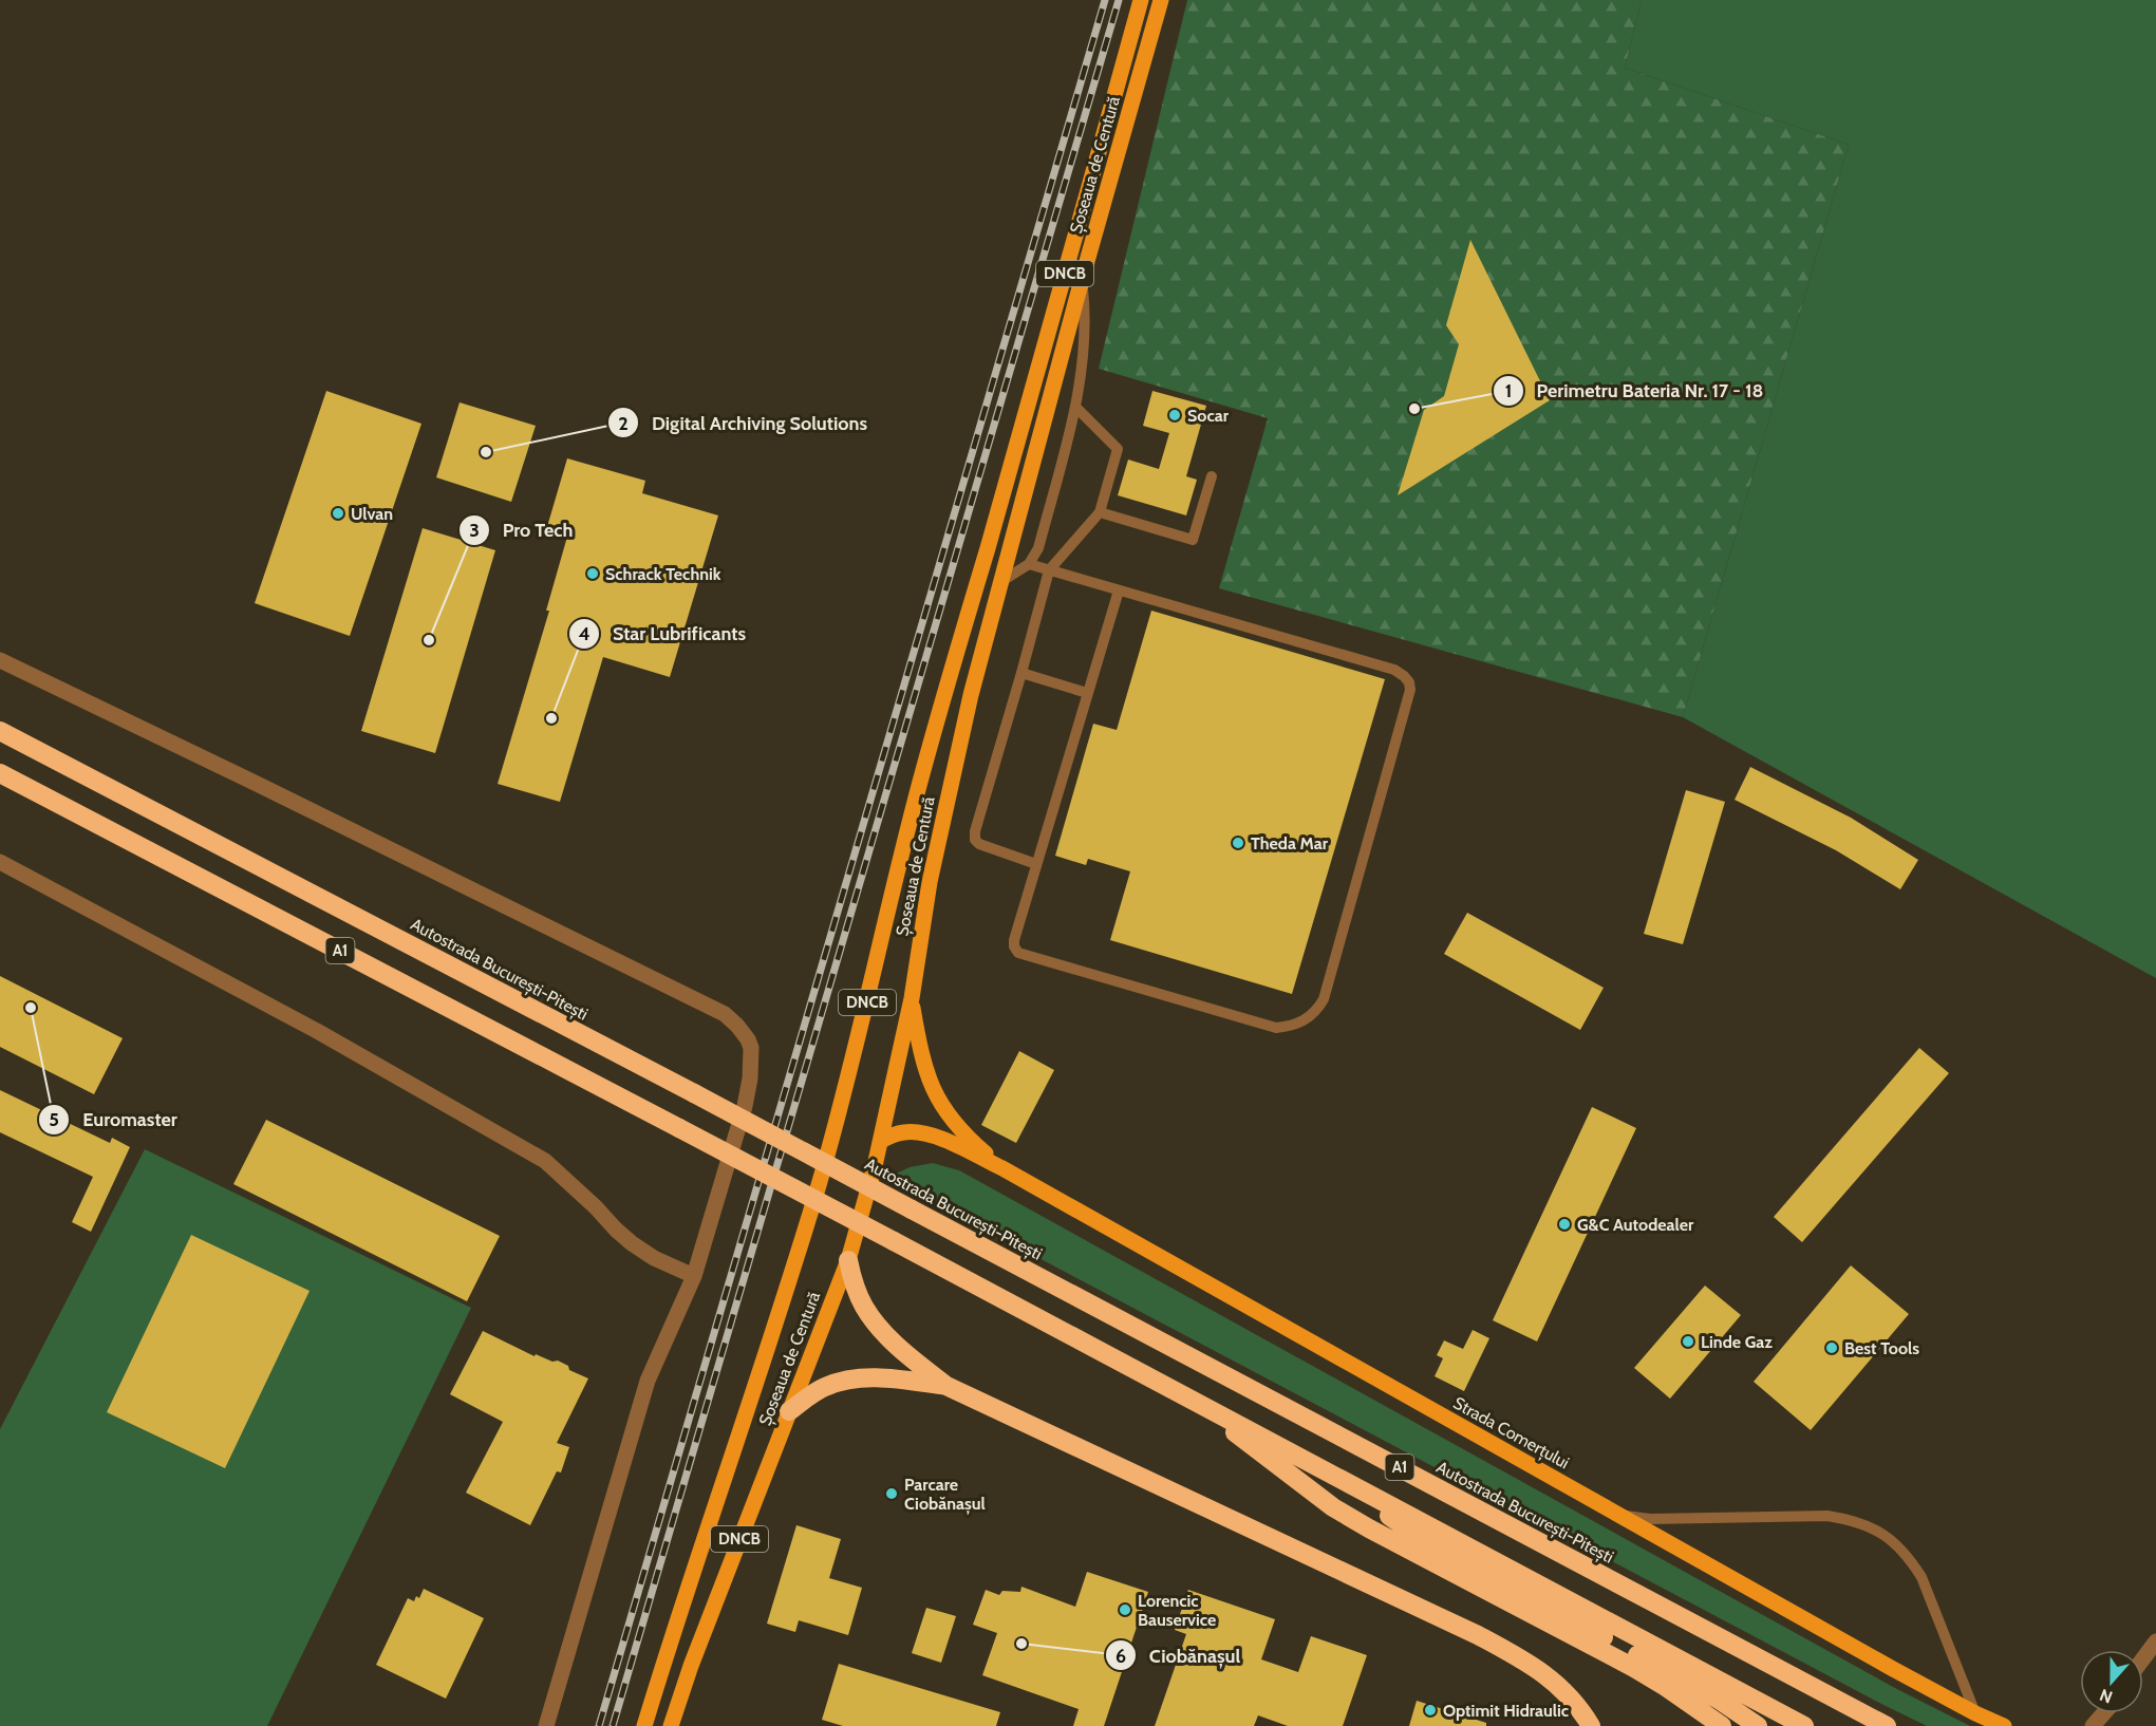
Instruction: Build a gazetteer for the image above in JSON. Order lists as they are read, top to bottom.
{
  "streets": {
    "highway": ["A1", "Autostrada București-Pitești"],
    "main road": ["Șoseaua de Centură", "DNCB", "Strada Comerțului"]
  },
  "places": [
    "Perimetru Bateria Nr. 17 - 18",
    "Socar",
    "Digital Archiving Solutions",
    "Ulvan",
    "Schrack Technik",
    "Pro Tech",
    "Star Lubrificants",
    "Theda Mar",
    "Euromaster",
    "G&C Autodealer",
    "Linde Gaz",
    "Best Tools",
    "Parcare Ciobănașul",
    "Lorencic Bauservice",
    "Ciobănașul",
    "Optimit Hidraulic"
  ],
  "north": "bottom"
}
